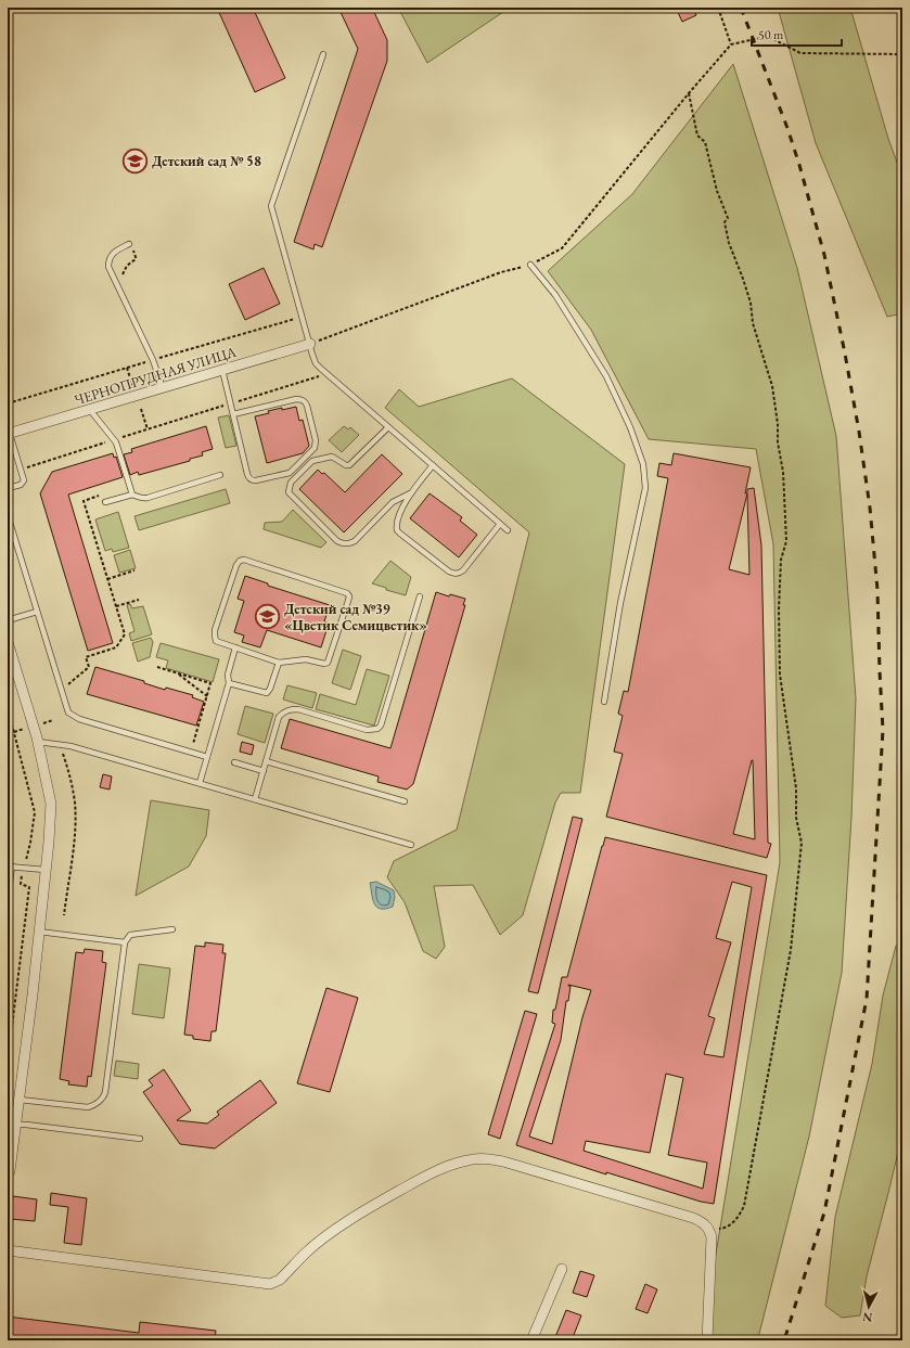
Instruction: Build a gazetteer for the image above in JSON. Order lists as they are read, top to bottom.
{
  "streets": {
    "street": ["ЧЕРНОПРУДНАЯ УЛИЦА"]
  },
  "places": {
    "school or university": ["Детский сад № 58", "Детский сад №39 «Цветик Семицветик»"]
  },
  "scale_bar": "50 m",
  "north": "bottom"
}
